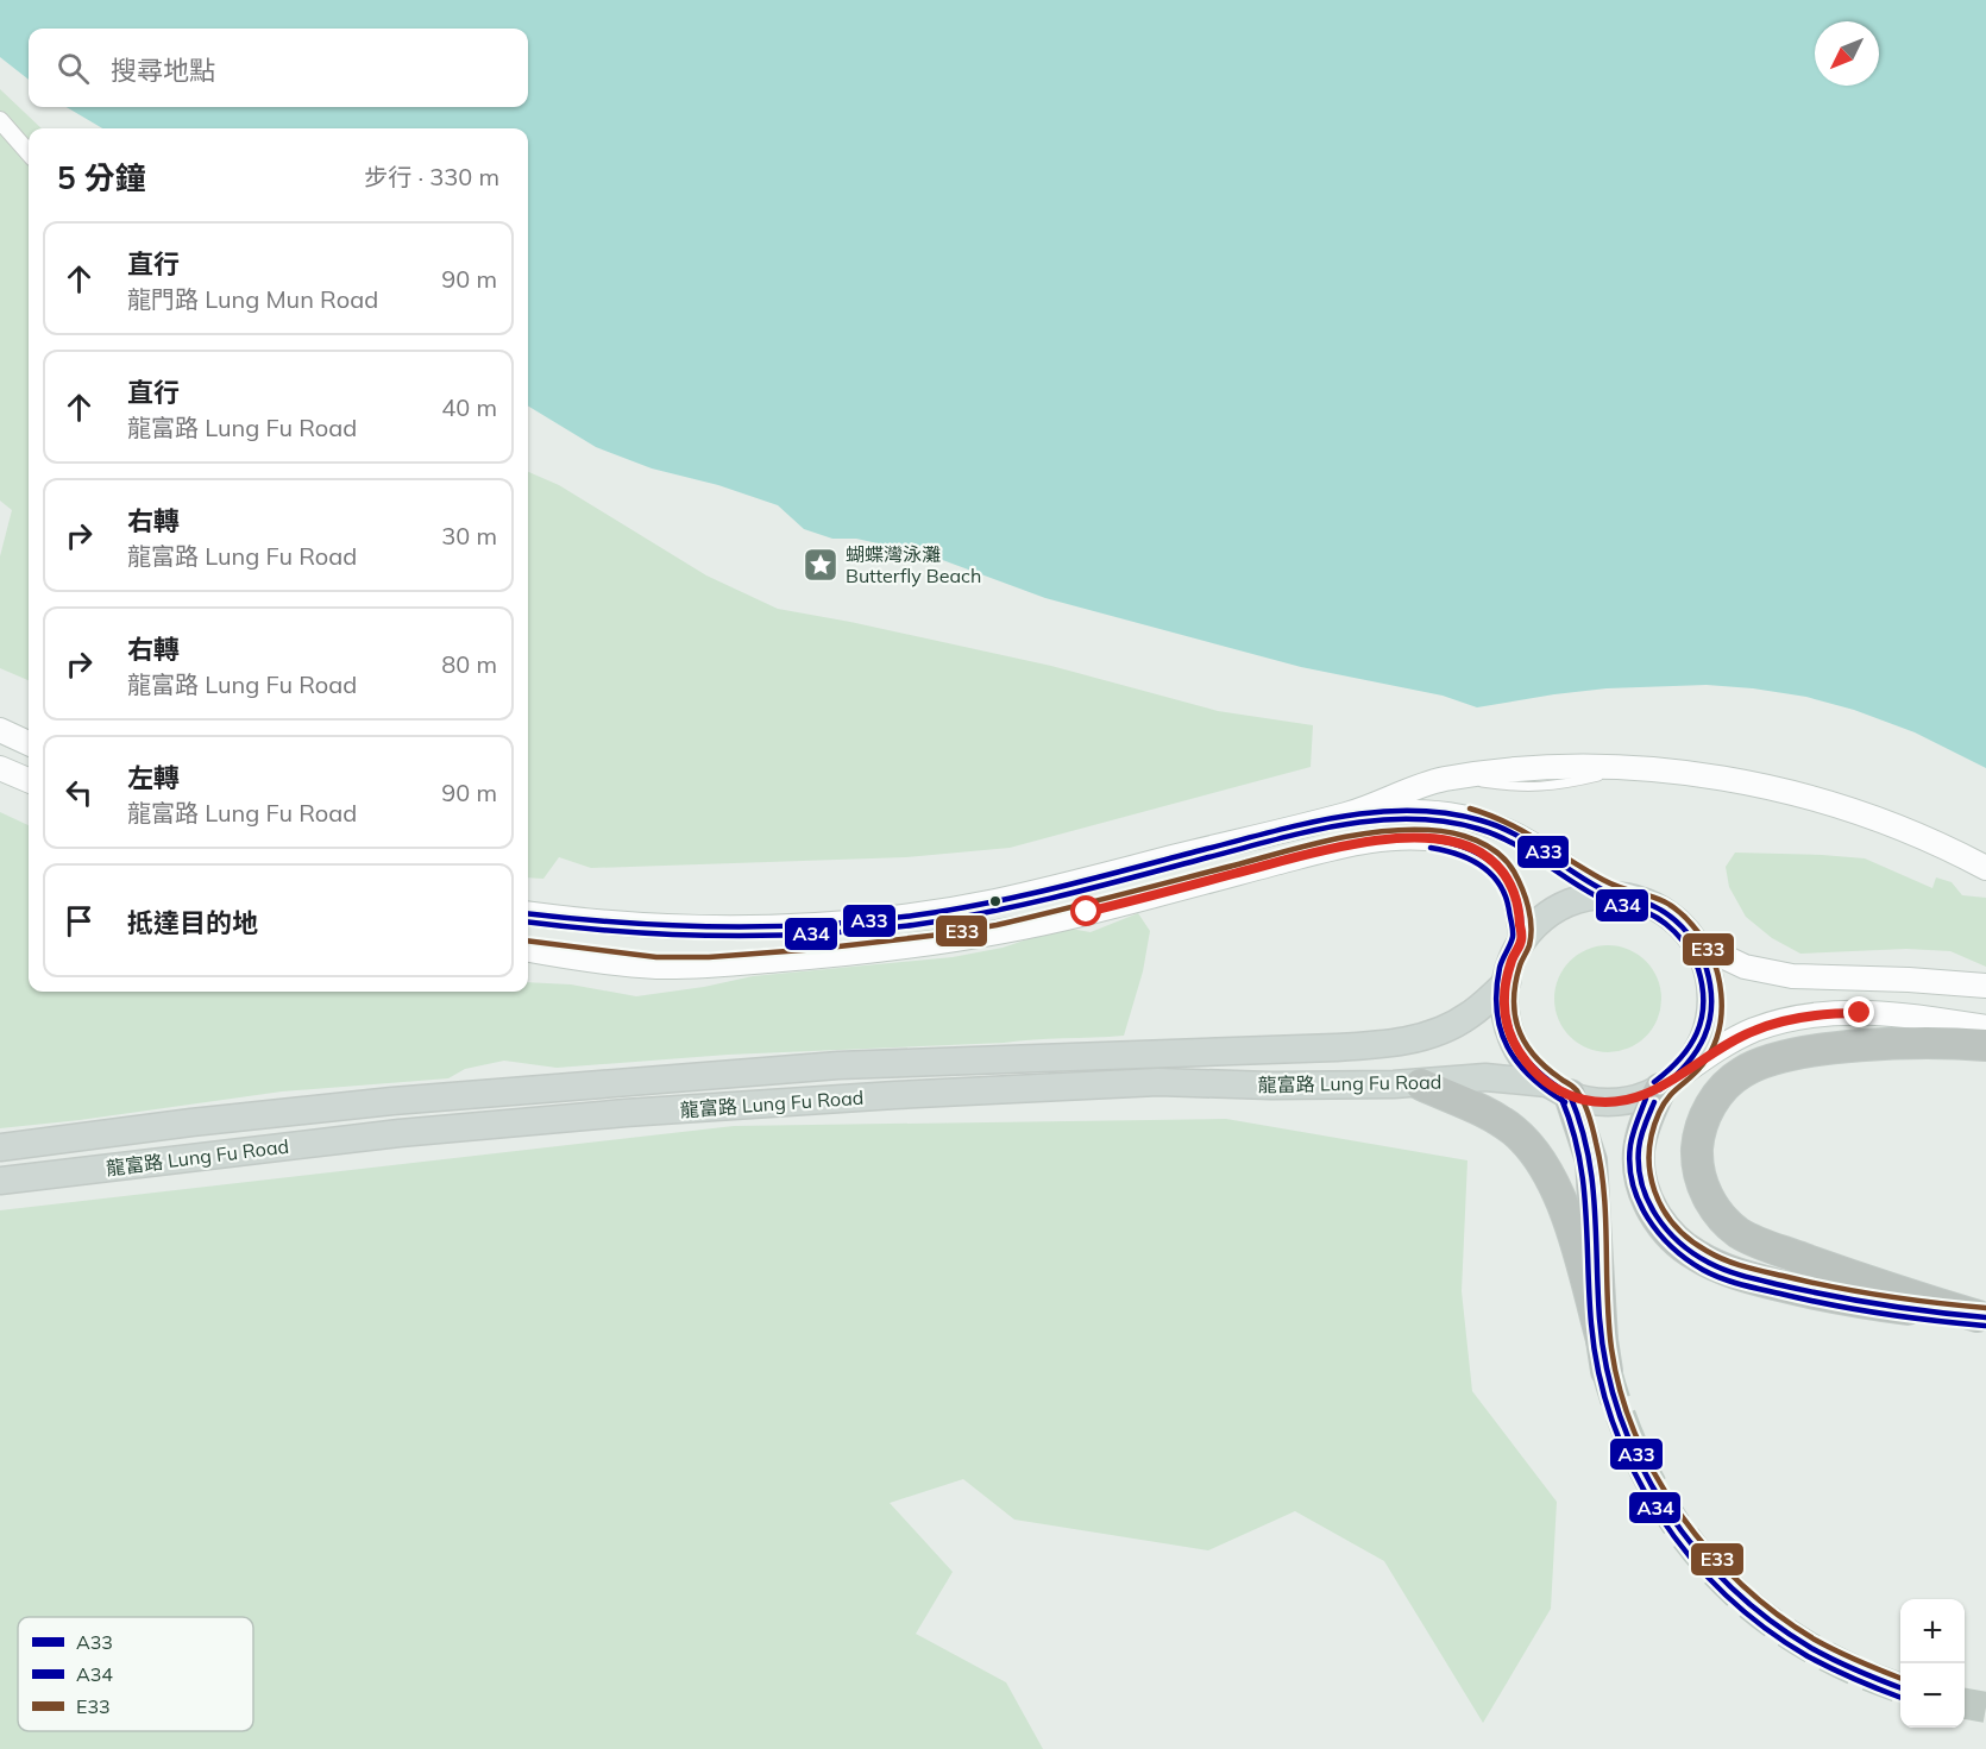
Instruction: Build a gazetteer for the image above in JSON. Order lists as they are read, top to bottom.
{
  "streets": {
    "main road": ["龍富路 Lung Fu Road"]
  },
  "places": {
    "place": ["蝴蝶灣泳灘 Butterfly Beach"]
  },
  "lines": ["transit line E33", "transit line A33", "transit line A34"],
  "legend": ["A33", "A34", "E33"],
  "north": "bottom left",
  "page": {
    "search": "搜尋地點",
    "heading": ["5 分鐘", "步行 · 330 m"],
    "list": [
      ["直行", "龍門路 Lung Mun Road", "90 m"],
      ["直行", "龍富路 Lung Fu Road", "40 m"],
      ["右轉", "龍富路 Lung Fu Road", "30 m"],
      ["右轉", "龍富路 Lung Fu Road", "80 m"],
      ["左轉", "龍富路 Lung Fu Road", "90 m"],
      "抵達目的地"
    ],
    "map_buttons": ["+", "−"]
  }
}
